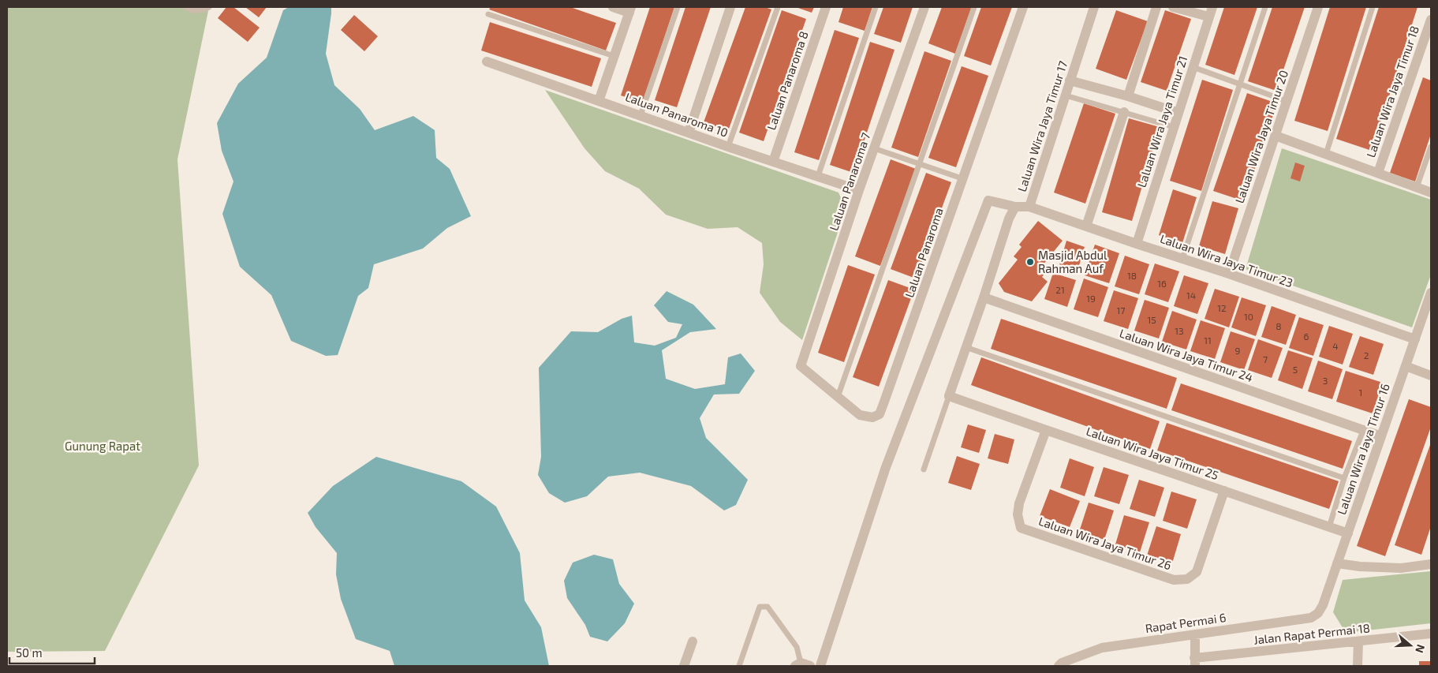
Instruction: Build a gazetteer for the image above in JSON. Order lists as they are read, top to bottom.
{
  "streets": {
    "street": [
      "Laluan Panaroma 8",
      "Laluan Wira Jaya Timur 18",
      "Laluan Panaroma 10",
      "Laluan Wira Jaya Timur 21",
      "Laluan Wira Jaya Timur 17",
      "Laluan Wira Jaya Timur 20",
      "Laluan Panaroma 7",
      "Laluan Panaroma",
      "Laluan Wira Jaya Timur 23",
      "Laluan Wira Jaya Timur 24",
      "Laluan Wira Jaya Timur 16",
      "Laluan Wira Jaya Timur 25",
      "Laluan Wira Jaya Timur 26",
      "Rapat Permai 6",
      "Jalan Rapat Permai 18"
    ]
  },
  "crossings": [
    ["Laluan Panaroma 8", "Laluan Panaroma 10"],
    ["Laluan Panaroma 10", "Laluan Panaroma 7"],
    ["Laluan Wira Jaya Timur 21", "Laluan Wira Jaya Timur 23"],
    ["Laluan Wira Jaya Timur 17", "Laluan Wira Jaya Timur 23"],
    ["Laluan Wira Jaya Timur 17", "Laluan Wira Jaya Timur 24"],
    ["Laluan Wira Jaya Timur 17", "Laluan Wira Jaya Timur 25"],
    ["Laluan Wira Jaya Timur 20", "Laluan Wira Jaya Timur 23"],
    ["Laluan Panaroma 7", "Laluan Panaroma"],
    ["Laluan Wira Jaya Timur 23", "Laluan Wira Jaya Timur 16"],
    ["Laluan Wira Jaya Timur 24", "Laluan Wira Jaya Timur 16"],
    ["Laluan Wira Jaya Timur 16", "Laluan Wira Jaya Timur 25"],
    ["Laluan Wira Jaya Timur 16", "Rapat Permai 6"],
    ["Laluan Wira Jaya Timur 25", "Laluan Wira Jaya Timur 26"]
  ],
  "parks": ["Gunung Rapat"],
  "places": ["Masjid Abdul Rahman Auf"],
  "house_numbers": [
    "18",
    "16",
    "21",
    "14",
    "19",
    "12",
    "17",
    "10",
    "15",
    "8",
    "13",
    "6",
    "11",
    "4",
    "9",
    "2",
    "7",
    "5",
    "3",
    "1"
  ],
  "scale_bar": "50 m",
  "north": "right"
}
